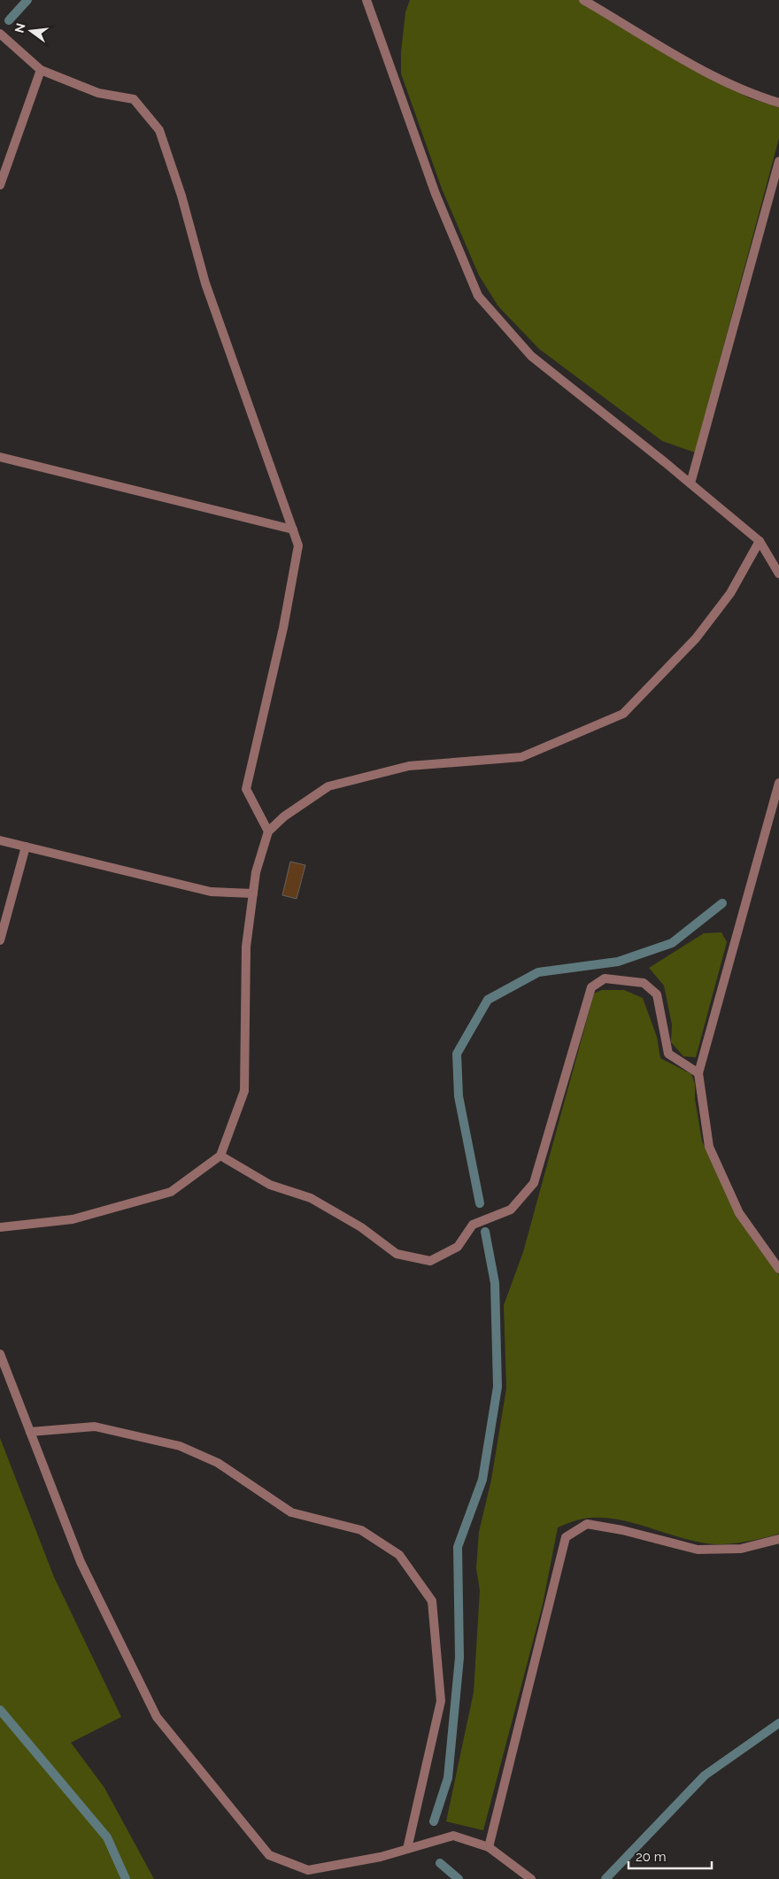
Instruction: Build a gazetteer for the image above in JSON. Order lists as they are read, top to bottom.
{
  "scale_bar": "20 m",
  "north": "left"
}
